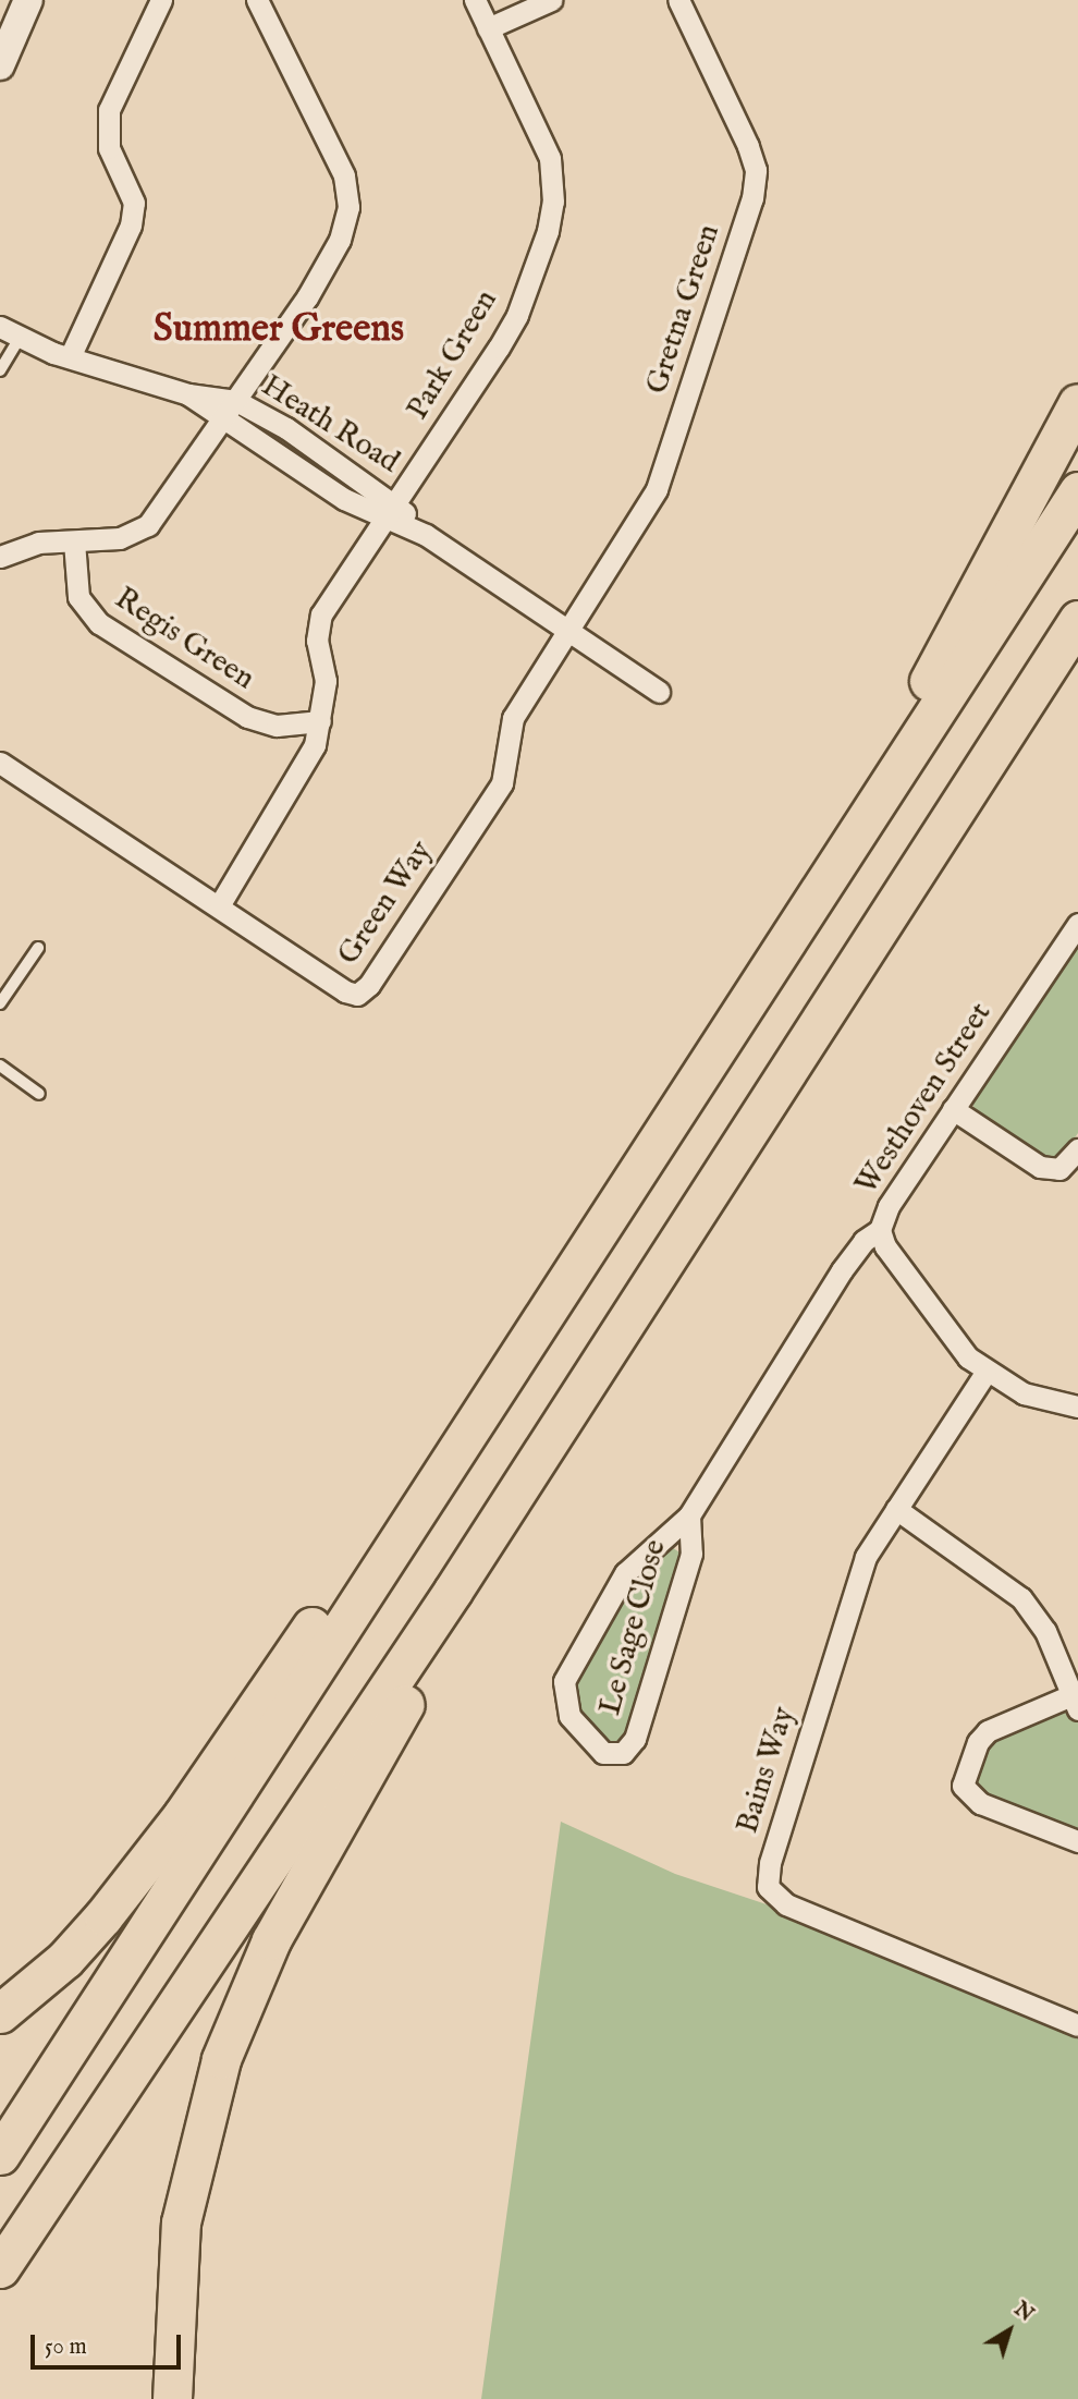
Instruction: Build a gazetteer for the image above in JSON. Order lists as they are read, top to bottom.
{
  "streets": {
    "street": [
      "Gretna Green",
      "Park Green",
      "Heath Road",
      "Regis Green",
      "Green Way",
      "Westhoven Street",
      "Le Sage Close",
      "Bains Way"
    ]
  },
  "crossings": [
    ["Gretna Green", "Heath Road"],
    ["Gretna Green", "Green Way"],
    ["Park Green", "Heath Road"],
    ["Park Green", "Regis Green"],
    ["Park Green", "Green Way"],
    ["Heath Road", "Green Way"],
    ["Westhoven Street", "Le Sage Close"],
    ["Westhoven Street", "Bains Way"]
  ],
  "districts": ["Summer Greens"],
  "scale_bar": "50 m",
  "north": "top right"
}
